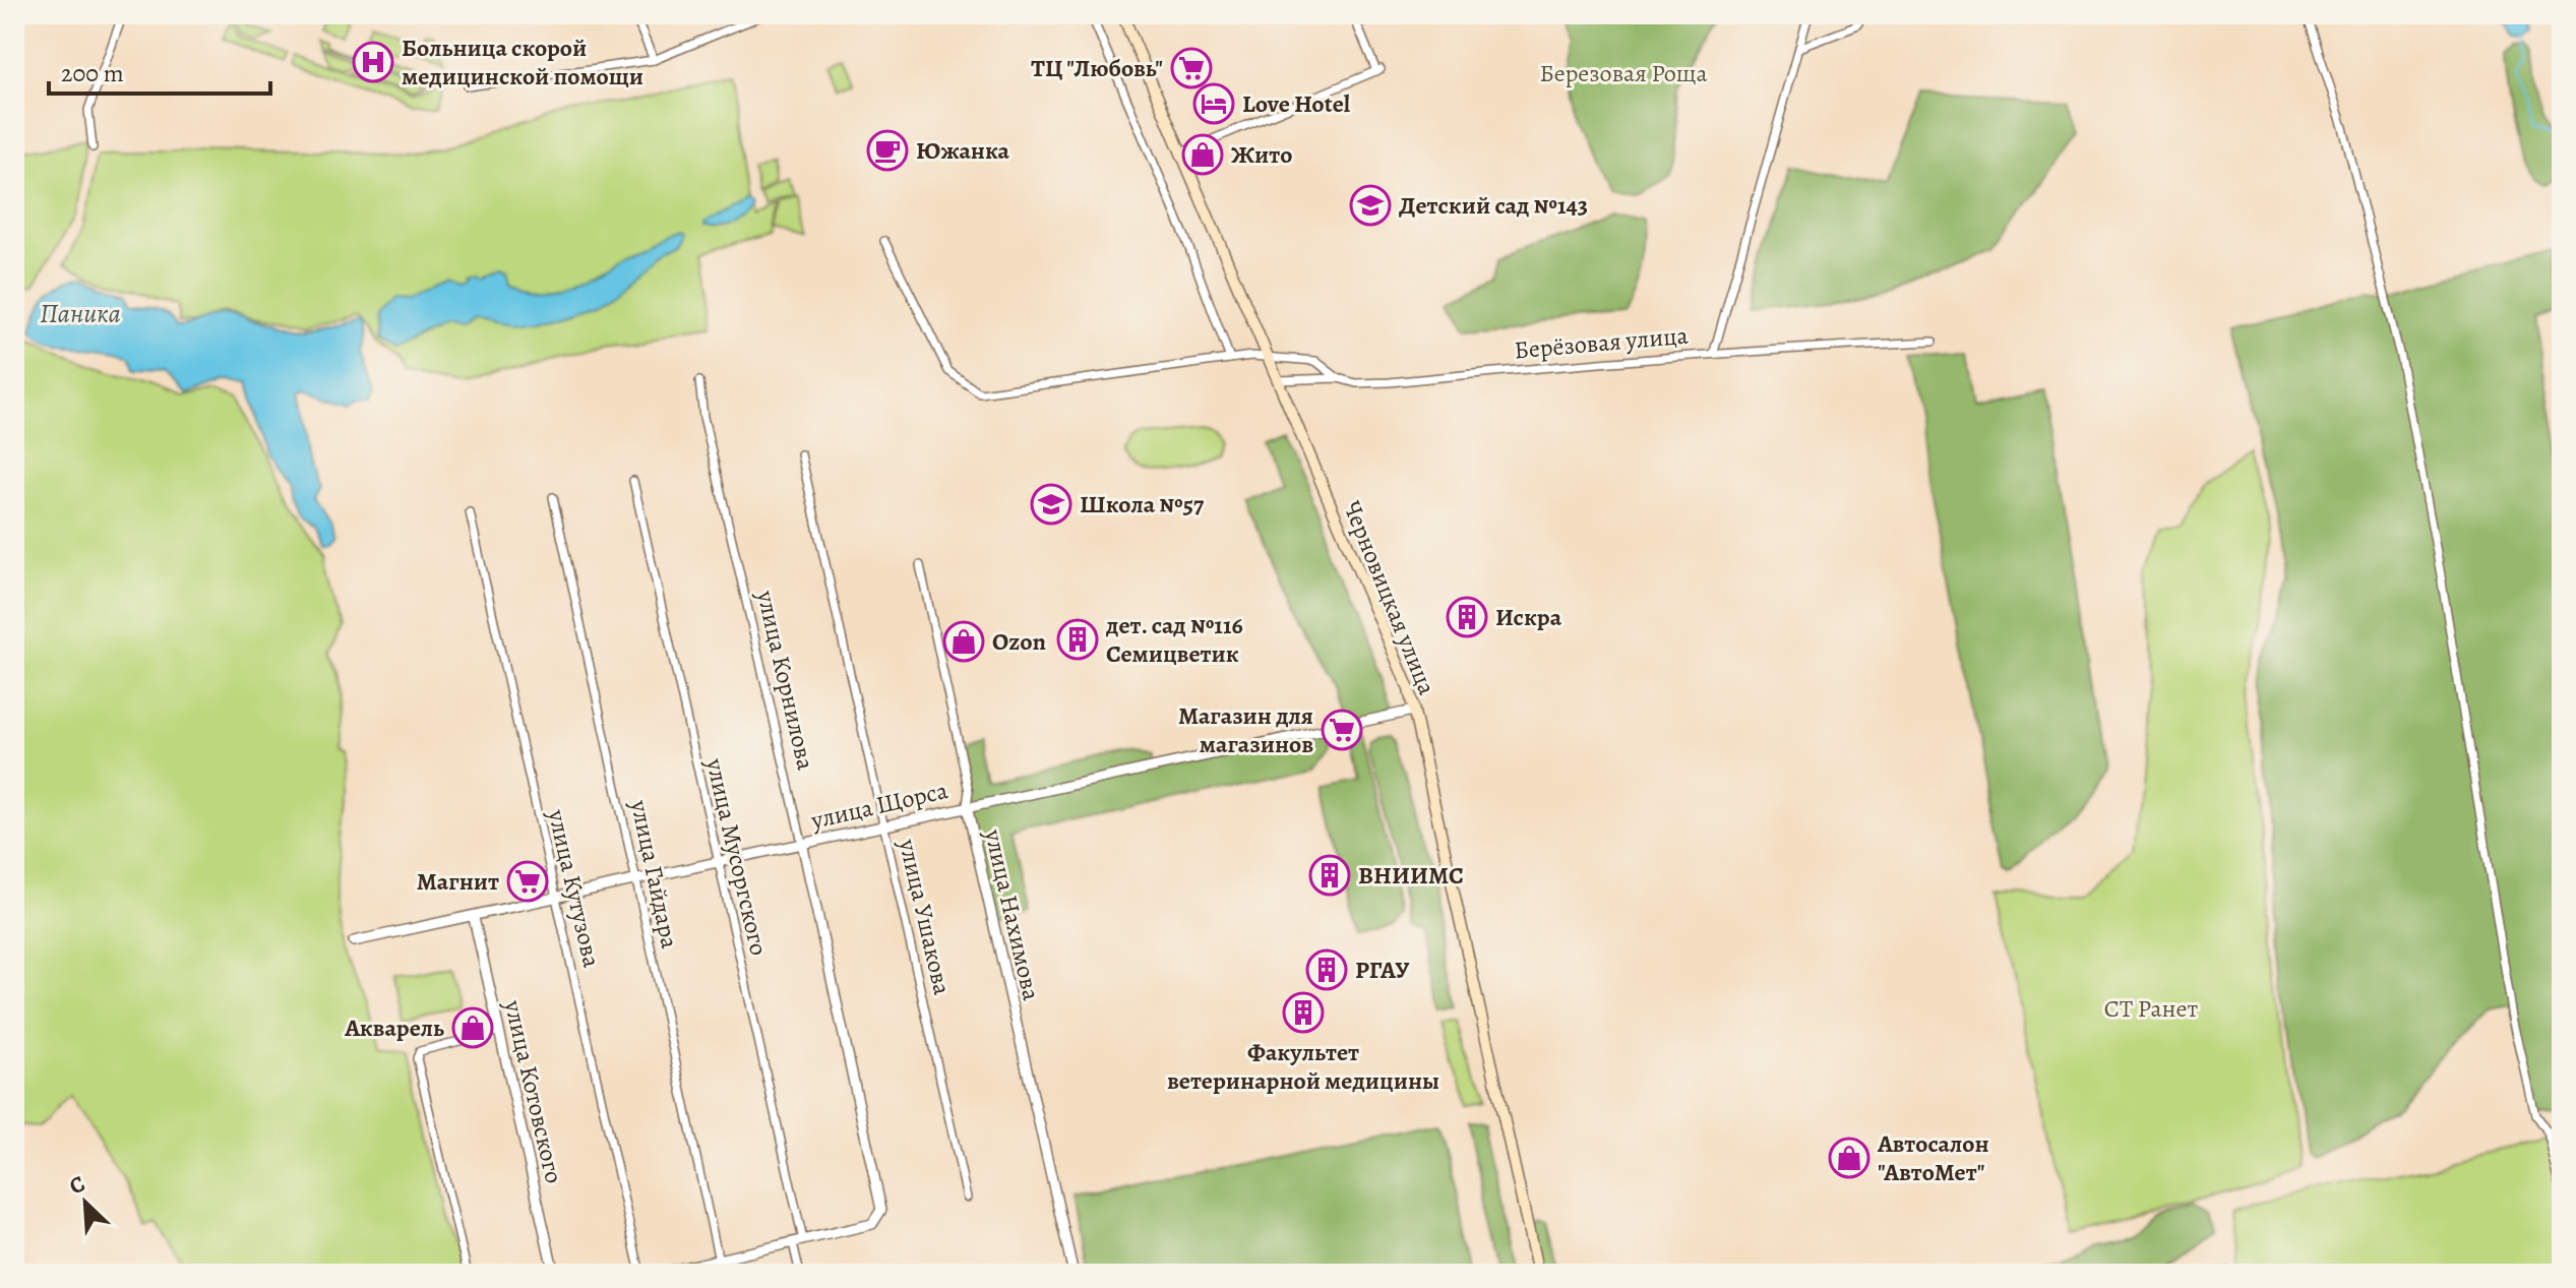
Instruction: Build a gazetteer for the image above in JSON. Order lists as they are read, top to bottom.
{
  "streets": {
    "main road": ["Черновицкая улица"],
    "street": [
      "Берёзовая улица",
      "улица Корнилова",
      "улица Щорса",
      "улица Мусоргского",
      "улица Гайдара",
      "улица Кутузова",
      "улица Нахимова",
      "улица Ушакова",
      "улица Котовского"
    ]
  },
  "crossings": [
    ["Берёзовая улица", "Черновицкая улица"],
    ["Черновицкая улица", "улица Щорса"],
    ["улица Корнилова", "улица Щорса"],
    ["улица Корнилова", "улица Мусоргского"],
    ["улица Щорса", "улица Мусоргского"],
    ["улица Щорса", "улица Гайдара"],
    ["улица Щорса", "улица Кутузова"],
    ["улица Щорса", "улица Нахимова"],
    ["улица Щорса", "улица Ушакова"],
    ["улица Щорса", "улица Котовского"]
  ],
  "water": ["Паника"],
  "parks": ["Березовая Роща", "СТ Ранет"],
  "places": {
    "hospital": ["Больница скорой медицинской помощи"],
    "supermarket": ["ТЦ \"Любовь\"", "Магазин для магазинов", "Магнит"],
    "hotel": ["Love Hotel"],
    "cafe": ["Южанка"],
    "shop": [
      "Жито",
      "Ozon",
      "Акварель",
      "Автосалон \"АвтоМет\""
    ],
    "school or university": ["Детский сад №143", "Школа №57"],
    "building": [
      "Искра",
      "дет. сад №116 Семицветик",
      "ВНИИМС",
      "РГАУ",
      "Факультет ветеринарной медицины"
    ]
  },
  "scale_bar": "200 m",
  "north": "top left"
}
